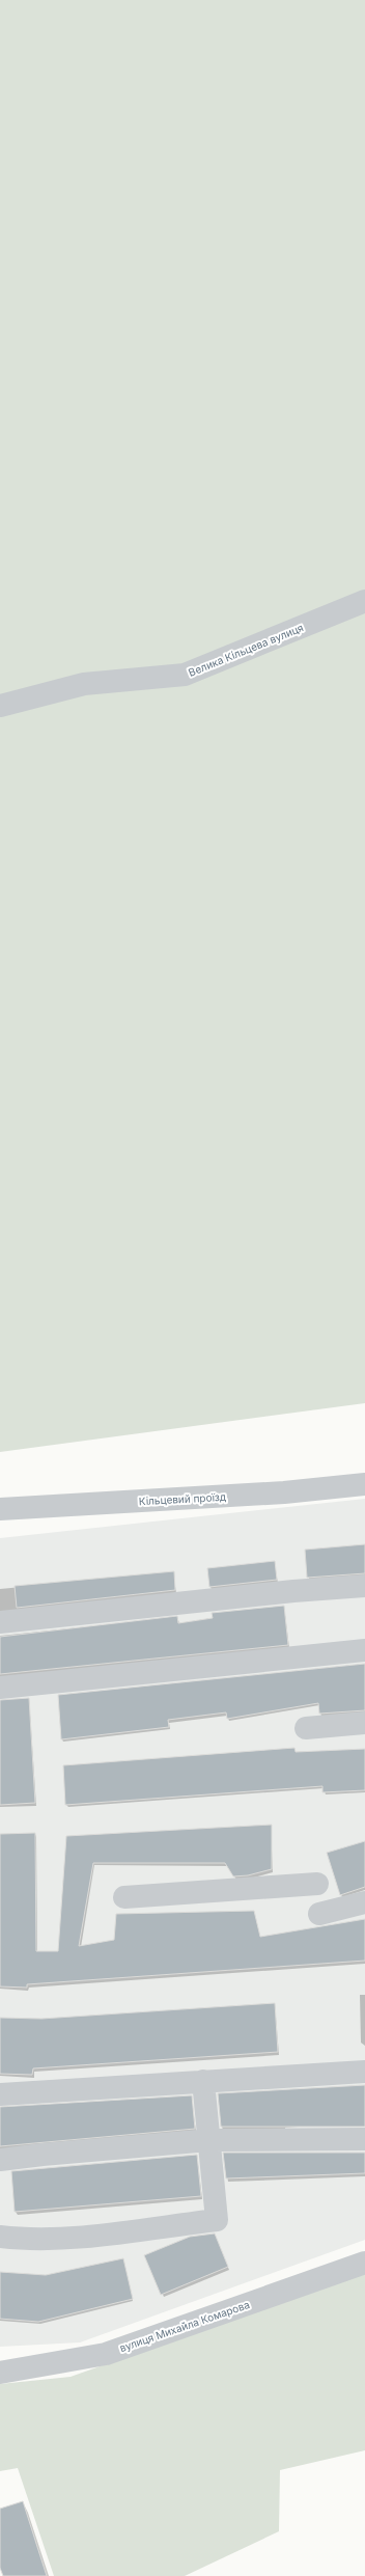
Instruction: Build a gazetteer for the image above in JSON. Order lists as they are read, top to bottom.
{
  "streets": {
    "street": ["Велика Кільцева вулиця", "Кільцевий проїзд", "вулиця Михайла Комарова"]
  }
}
